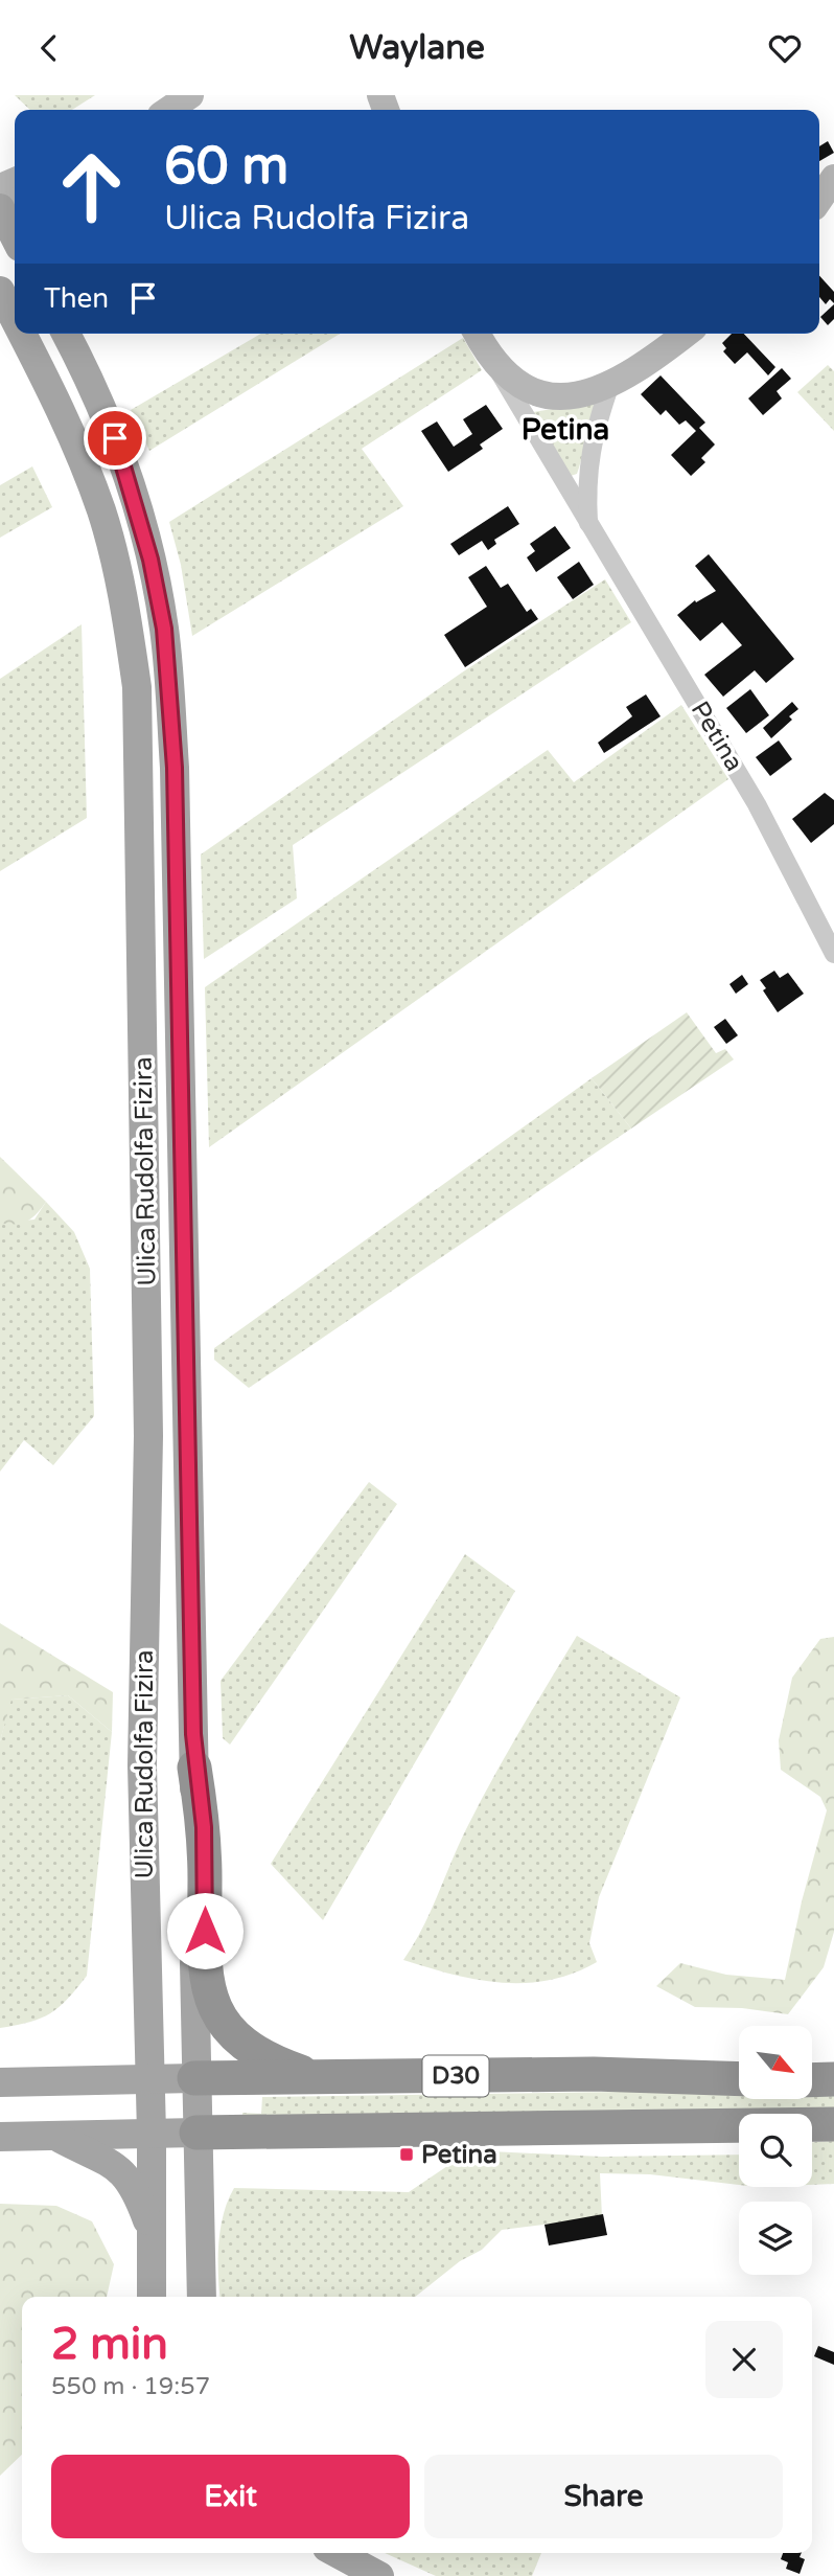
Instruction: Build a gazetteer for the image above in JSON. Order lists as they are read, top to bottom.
{
  "streets": {
    "highway": ["D30"],
    "main road": ["Ulica Rudolfa Fizira"],
    "street": ["Petina"]
  },
  "crossings": [
    ["Ulica Rudolfa Fizira", "D30"]
  ],
  "districts": ["Petina"],
  "places": {
    "transit": ["Petina"]
  },
  "north": "bottom right",
  "page": {
    "header": "Waylane",
    "turn": ["60 m", "Ulica Rudolfa Fizira"],
    "then": "Then",
    "heading": ["2 min", "550 m · 19:57"],
    "buttons": ["Exit", "Share"]
  }
}
